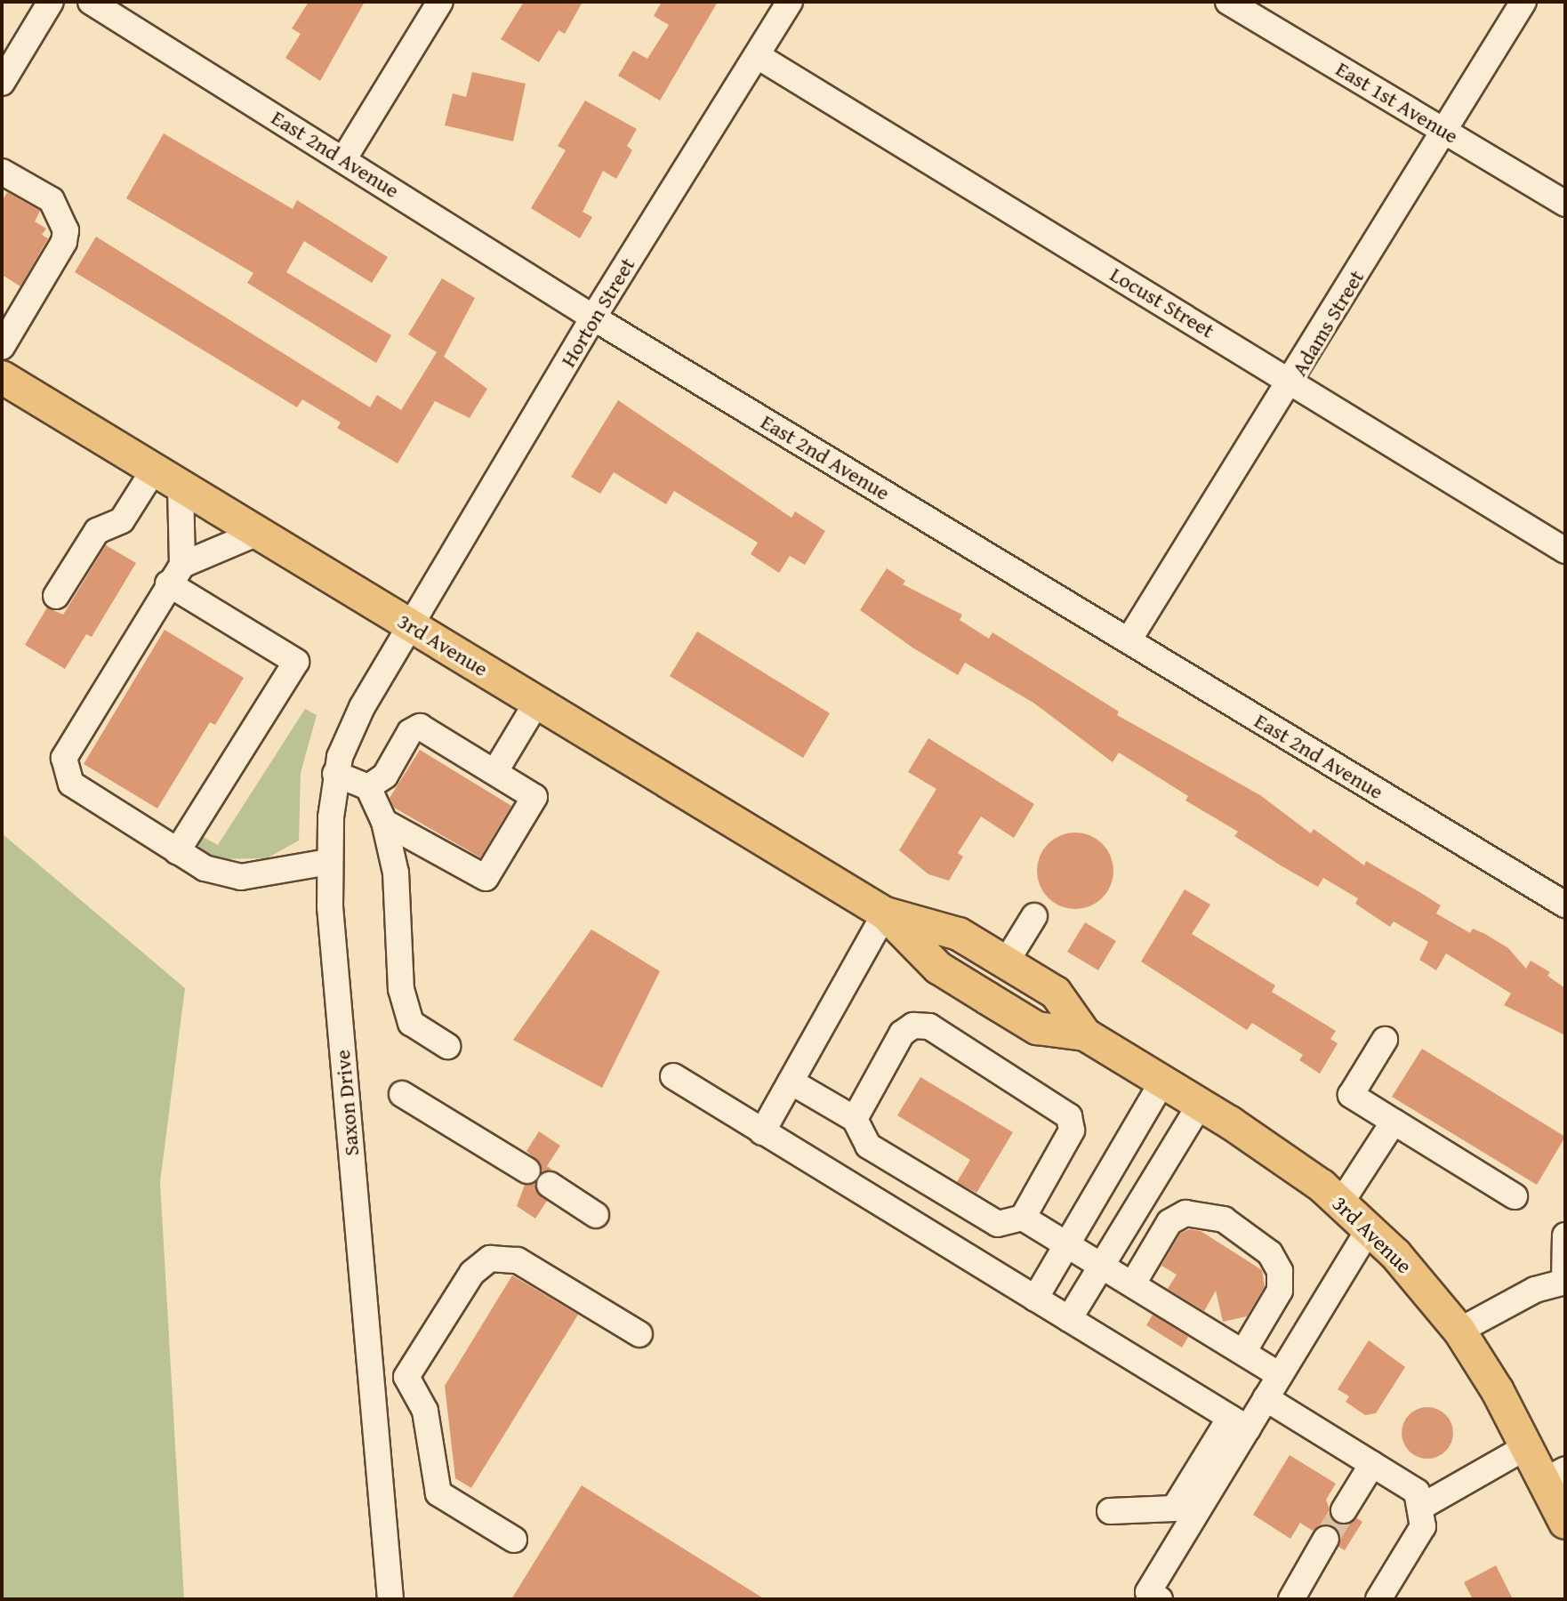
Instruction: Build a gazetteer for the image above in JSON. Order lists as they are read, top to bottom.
{
  "streets": {
    "main road": ["3rd Avenue"],
    "street": [
      "East 1st Avenue",
      "East 2nd Avenue",
      "Locust Street",
      "Horton Street",
      "Adams Street",
      "Saxon Drive"
    ]
  },
  "crossings": [
    ["East 1st Avenue", "Adams Street"],
    ["East 2nd Avenue", "Horton Street"],
    ["East 2nd Avenue", "Adams Street"],
    ["Locust Street", "Horton Street"],
    ["Locust Street", "Adams Street"],
    ["Horton Street", "3rd Avenue"],
    ["Horton Street", "Saxon Drive"],
    ["3rd Avenue", "Saxon Drive"]
  ]
}
